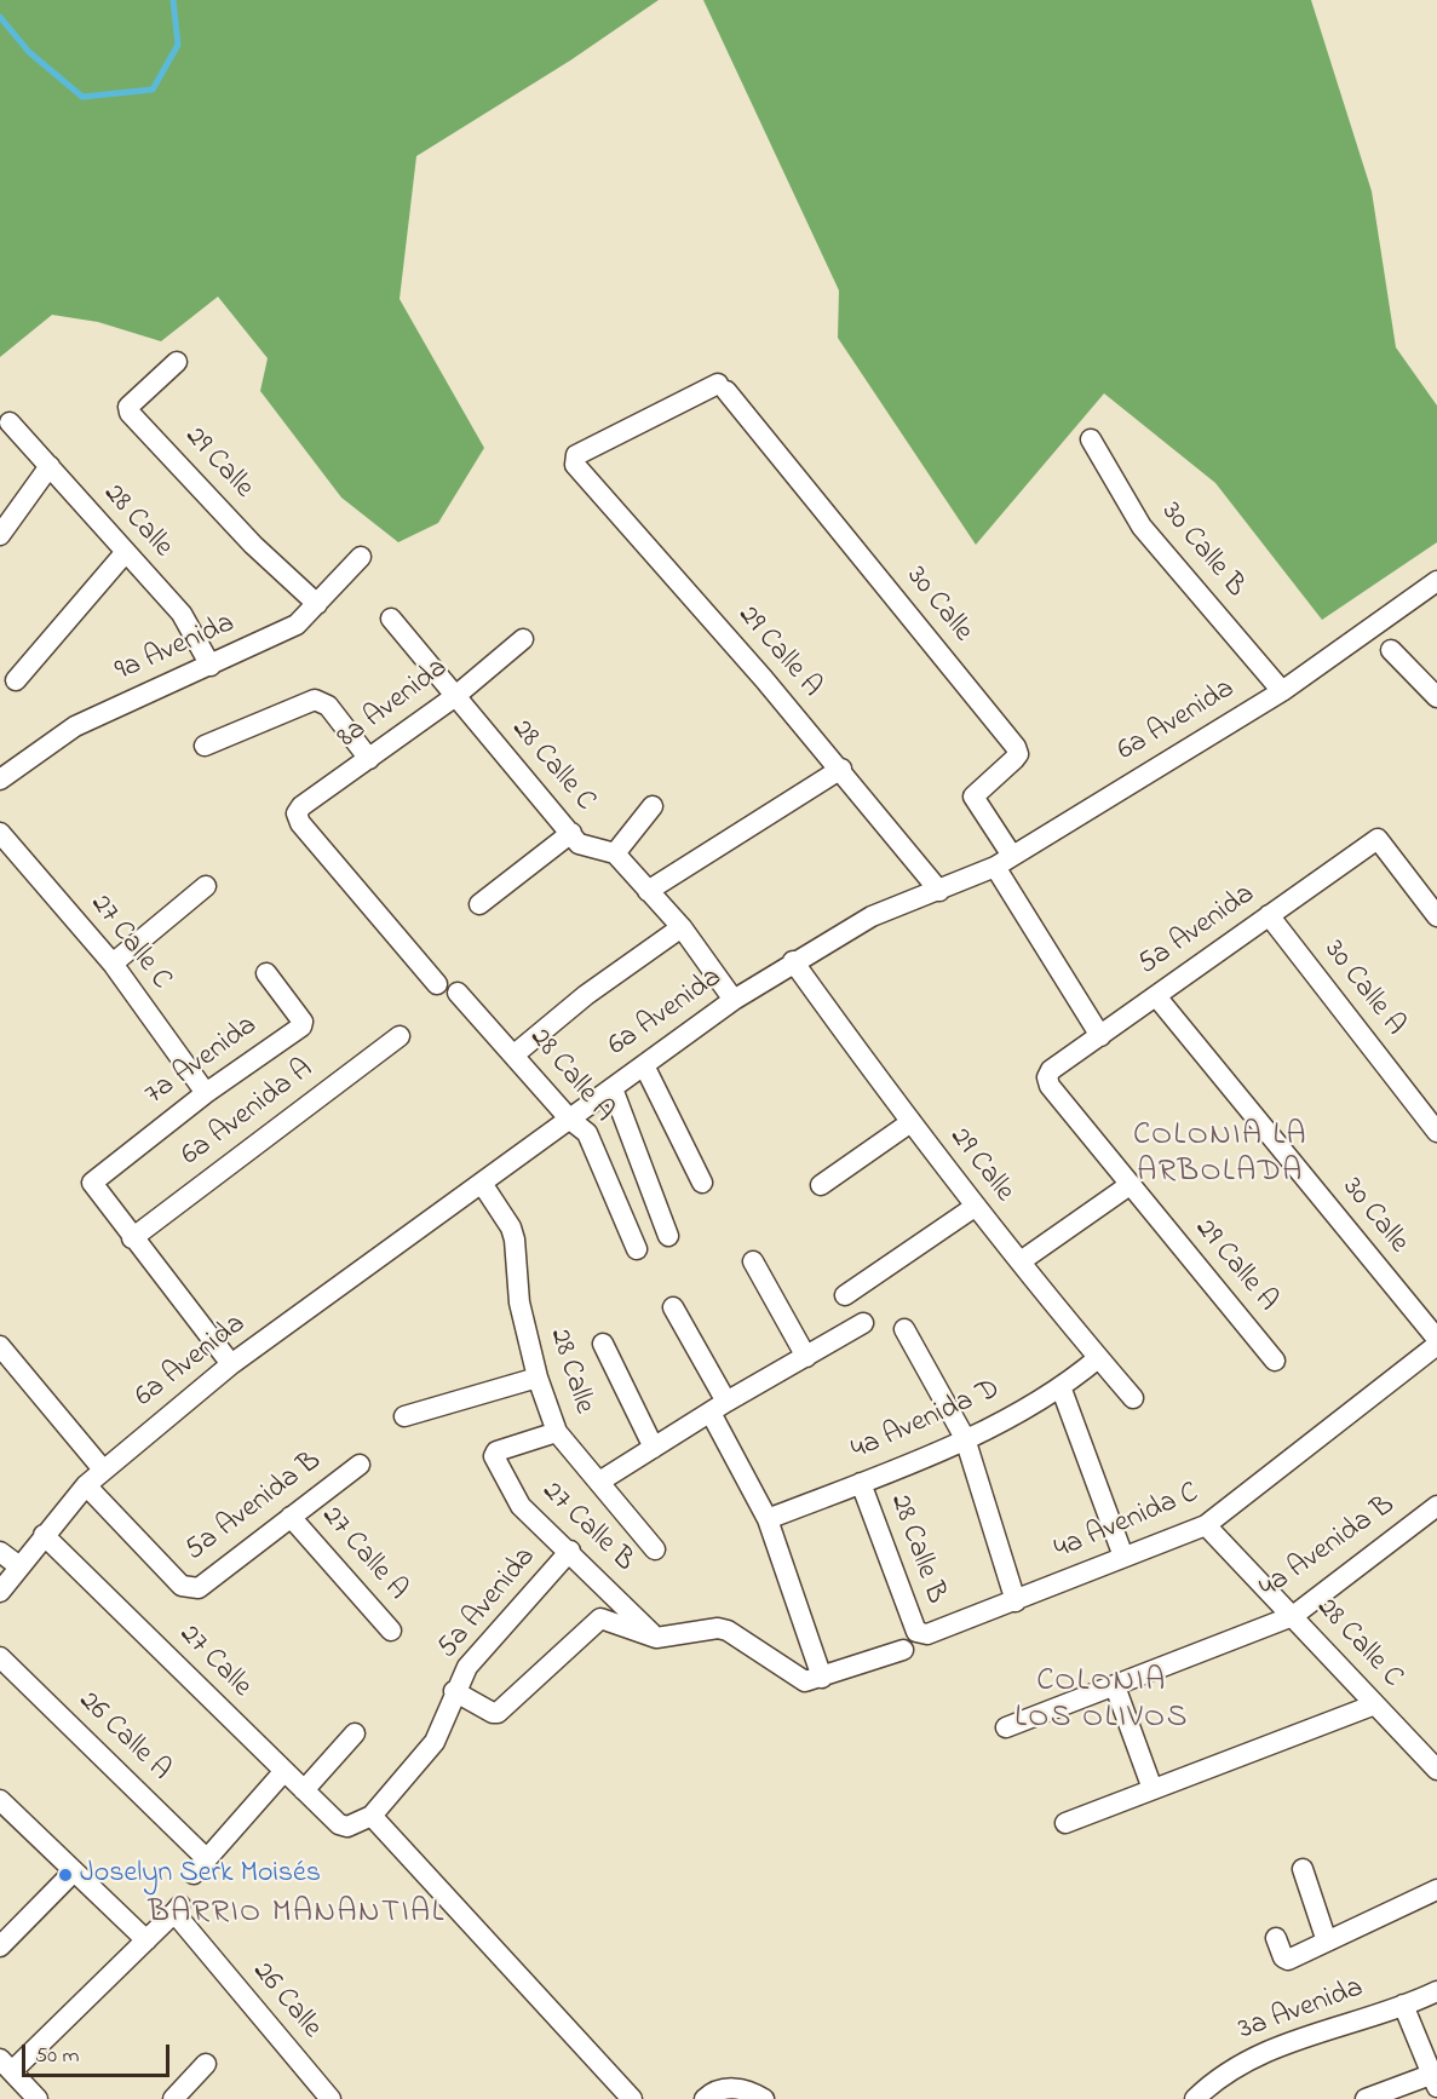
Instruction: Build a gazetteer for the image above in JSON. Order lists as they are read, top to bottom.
{
  "streets": {
    "street": [
      "29 Calle",
      "28 Calle",
      "30 Calle B",
      "30 Calle",
      "9a Avenida",
      "29 Calle A",
      "8a Avenida",
      "6a Avenida",
      "28 Calle C",
      "5a Avenida",
      "27 Calle C",
      "30 Calle A",
      "7a Avenida",
      "28 Calle A",
      "6a Avenida A",
      "4a Avenida D",
      "5a Avenida B",
      "4a Avenida C",
      "27 Calle B",
      "4a Avenida B",
      "28 Calle B",
      "27 Calle A",
      "27 Calle",
      "26 Calle A",
      "26 Calle",
      "3a Avenida"
    ]
  },
  "crossings": [
    ["29 Calle", "9a Avenida"],
    ["29 Calle", "6a Avenida"],
    ["29 Calle", "4a Avenida D"],
    ["28 Calle", "9a Avenida"],
    ["28 Calle", "6a Avenida"],
    ["28 Calle", "27 Calle B"],
    ["30 Calle B", "6a Avenida"],
    ["30 Calle", "29 Calle A"],
    ["30 Calle", "6a Avenida"],
    ["30 Calle", "5a Avenida"],
    ["29 Calle A", "6a Avenida"],
    ["29 Calle A", "5a Avenida"],
    ["8a Avenida", "28 Calle C"],
    ["6a Avenida", "28 Calle A"],
    ["6a Avenida", "5a Avenida B"],
    ["6a Avenida", "27 Calle"],
    ["28 Calle C", "4a Avenida C"],
    ["28 Calle C", "4a Avenida B"],
    ["5a Avenida", "30 Calle A"],
    ["5a Avenida", "27 Calle B"],
    ["5a Avenida", "27 Calle"],
    ["27 Calle C", "7a Avenida"],
    ["7a Avenida", "6a Avenida A"],
    ["4a Avenida D", "28 Calle B"],
    ["5a Avenida B", "27 Calle A"],
    ["4a Avenida C", "28 Calle B"],
    ["27 Calle", "26 Calle A"]
  ],
  "districts": ["COLONIA LA ARBOLADA", "COLONIA LOS OLIVOS", "BARRIO MANANTIAL"],
  "places": ["Joselyn Serk Moisés"],
  "scale_bar": "50 m"
}
